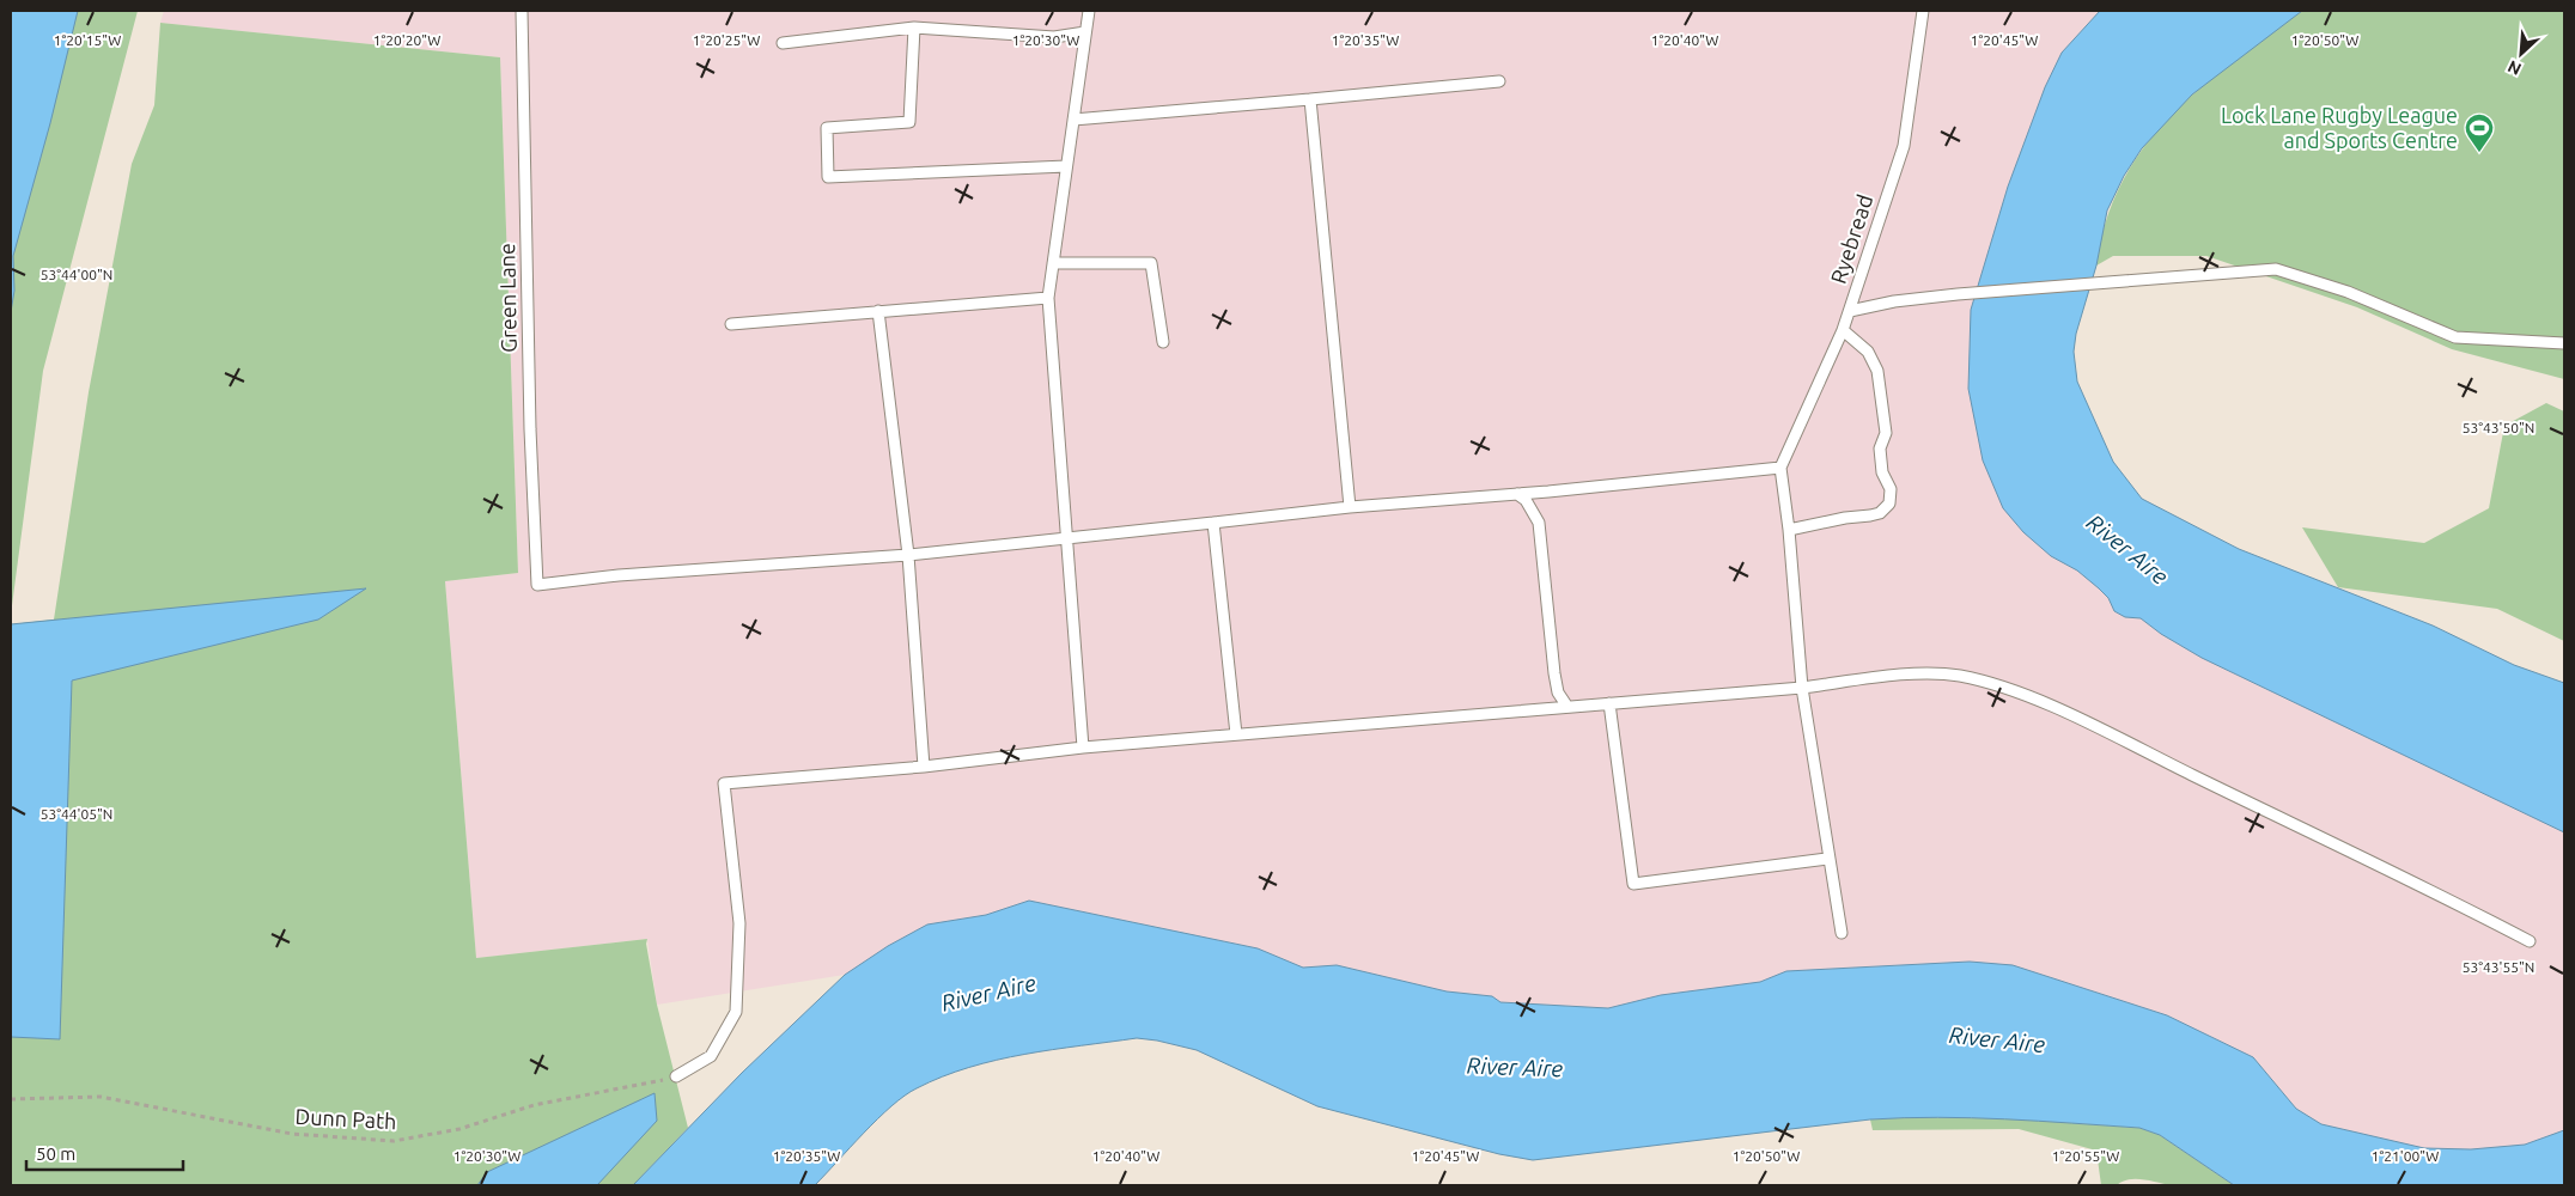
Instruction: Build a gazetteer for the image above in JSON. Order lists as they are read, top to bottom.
{
  "streets": {
    "lane": ["Ryebread", "Green Lane"],
    "path": ["Dunn Path"]
  },
  "water": ["River Aire"],
  "places": {
    "sports": ["Lock Lane Rugby League and Sports Centre"]
  },
  "scale_bar": "50 m",
  "north": "bottom left",
  "coordinates": [
    "1°20'40\"W",
    "1°20'45\"W",
    "1°20'15\"W",
    "1°20'20\"W",
    "1°20'25\"W",
    "1°20'30\"W",
    "1°20'35\"W",
    "1°20'50\"W",
    "53°44'00\"N",
    "53°43'50\"N",
    "53°44'05\"N",
    "53°43'55\"N",
    "1°20'55\"W",
    "1°21'00\"W"
  ]
}
